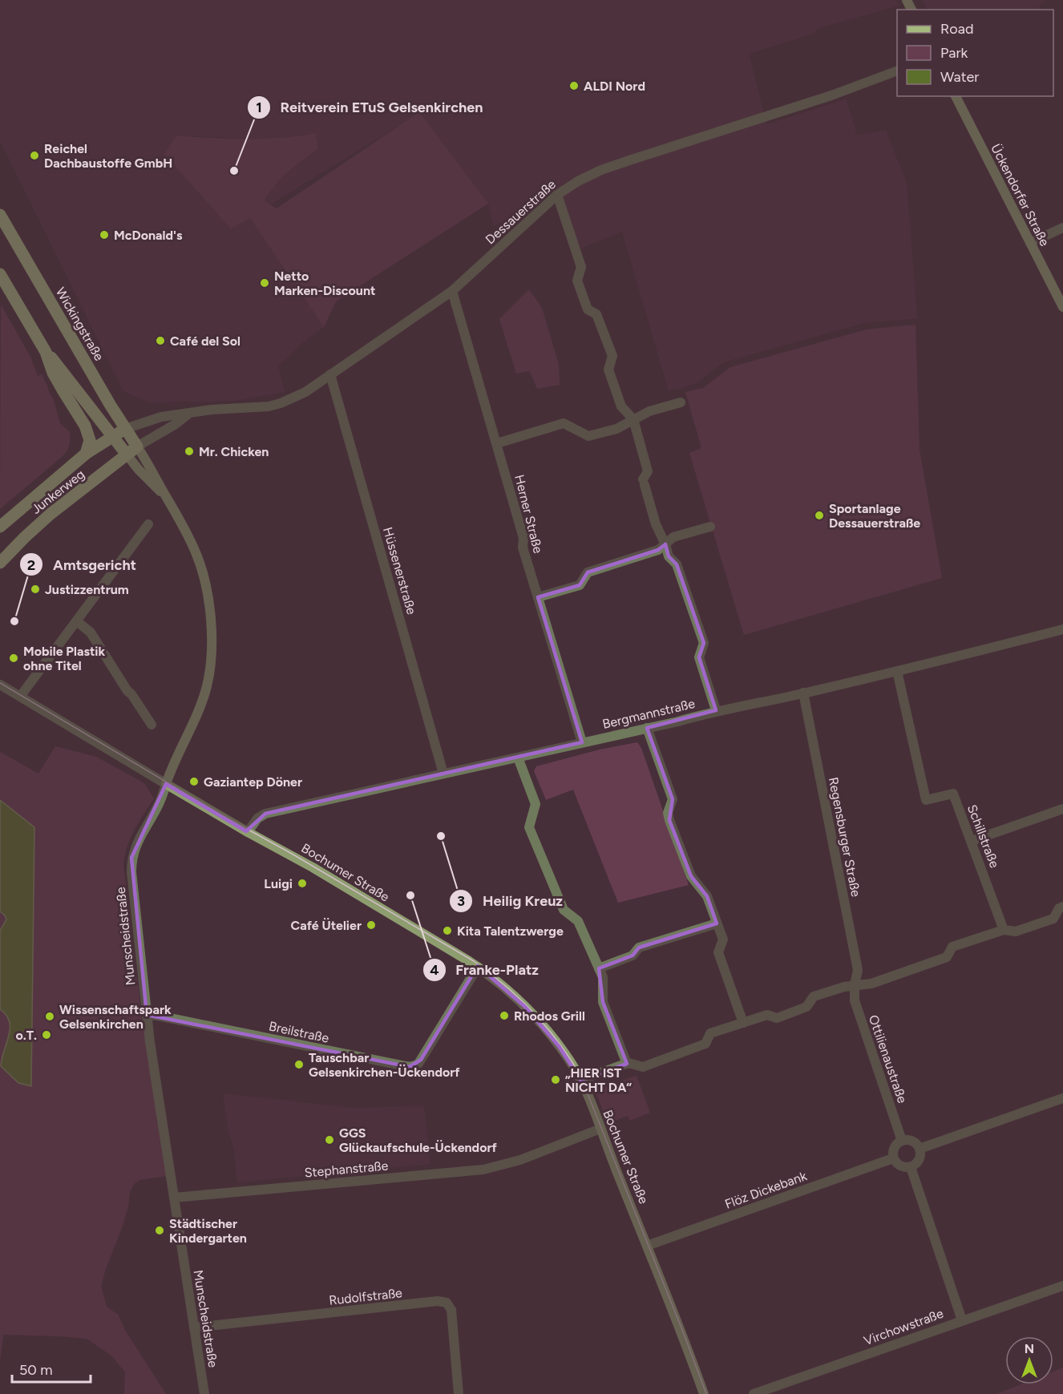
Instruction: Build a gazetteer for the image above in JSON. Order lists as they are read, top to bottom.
{
  "streets": {
    "main road": [
      "Ückendorfer Straße",
      "Wickingstraße",
      "Junkerweg",
      "Bochumer Straße",
      "Munscheidstraße"
    ],
    "street": [
      "Dessauerstraße",
      "Herner Straße",
      "Hüssenerstraße",
      "Bergmannstraße",
      "Schillstraße",
      "Regensburger Straße",
      "Breilstraße",
      "Ottilienaustraße",
      "Stephanstraße",
      "Flöz Dickebank",
      "Rudolfstraße",
      "Virchowstraße"
    ]
  },
  "crossings": [
    ["Dessauerstraße", "Wickingstraße"],
    ["Dessauerstraße", "Junkerweg"],
    ["Dessauerstraße", "Herner Straße"],
    ["Dessauerstraße", "Hüssenerstraße"],
    ["Dessauerstraße", "Munscheidstraße"],
    ["Wickingstraße", "Junkerweg"],
    ["Wickingstraße", "Munscheidstraße"],
    ["Junkerweg", "Munscheidstraße"],
    ["Herner Straße", "Bergmannstraße"],
    ["Hüssenerstraße", "Bergmannstraße"],
    ["Bergmannstraße", "Schillstraße"],
    ["Bergmannstraße", "Regensburger Straße"],
    ["Bergmannstraße", "Bochumer Straße"],
    ["Regensburger Straße", "Ottilienaustraße"],
    ["Bochumer Straße", "Munscheidstraße"],
    ["Bochumer Straße", "Breilstraße"],
    ["Bochumer Straße", "Stephanstraße"],
    ["Bochumer Straße", "Flöz Dickebank"],
    ["Munscheidstraße", "Breilstraße"],
    ["Munscheidstraße", "Stephanstraße"],
    ["Munscheidstraße", "Rudolfstraße"],
    ["Ottilienaustraße", "Flöz Dickebank"]
  ],
  "places": [
    "ALDI Nord",
    "Reichel Dachbaustoffe GmbH",
    "Reitverein ETuS Gelsenkirchen",
    "McDonald's",
    "Netto Marken-Discount",
    "Café del Sol",
    "Mr. Chicken",
    "Sportanlage Dessauerstraße",
    "Justizzentrum",
    "Amtsgericht",
    "Mobile Plastik ohne Titel",
    "Gaziantep Döner",
    "Heilig Kreuz",
    "Luigi",
    "Franke-Platz",
    "Café Ütelier",
    "Kita Talentzwerge",
    "Rhodos Grill",
    "Wissenschaftspark Gelsenkirchen",
    "o.T.",
    "Tauschbar Gelsenkirchen-Ückendorf",
    "„HIER IST NICHT DA“",
    "GGS Glückaufschule-Ückendorf",
    "Städtischer Kindergarten"
  ],
  "legend": ["Road", "Park", "Water"],
  "scale_bar": "50 m",
  "north": "top"
}
